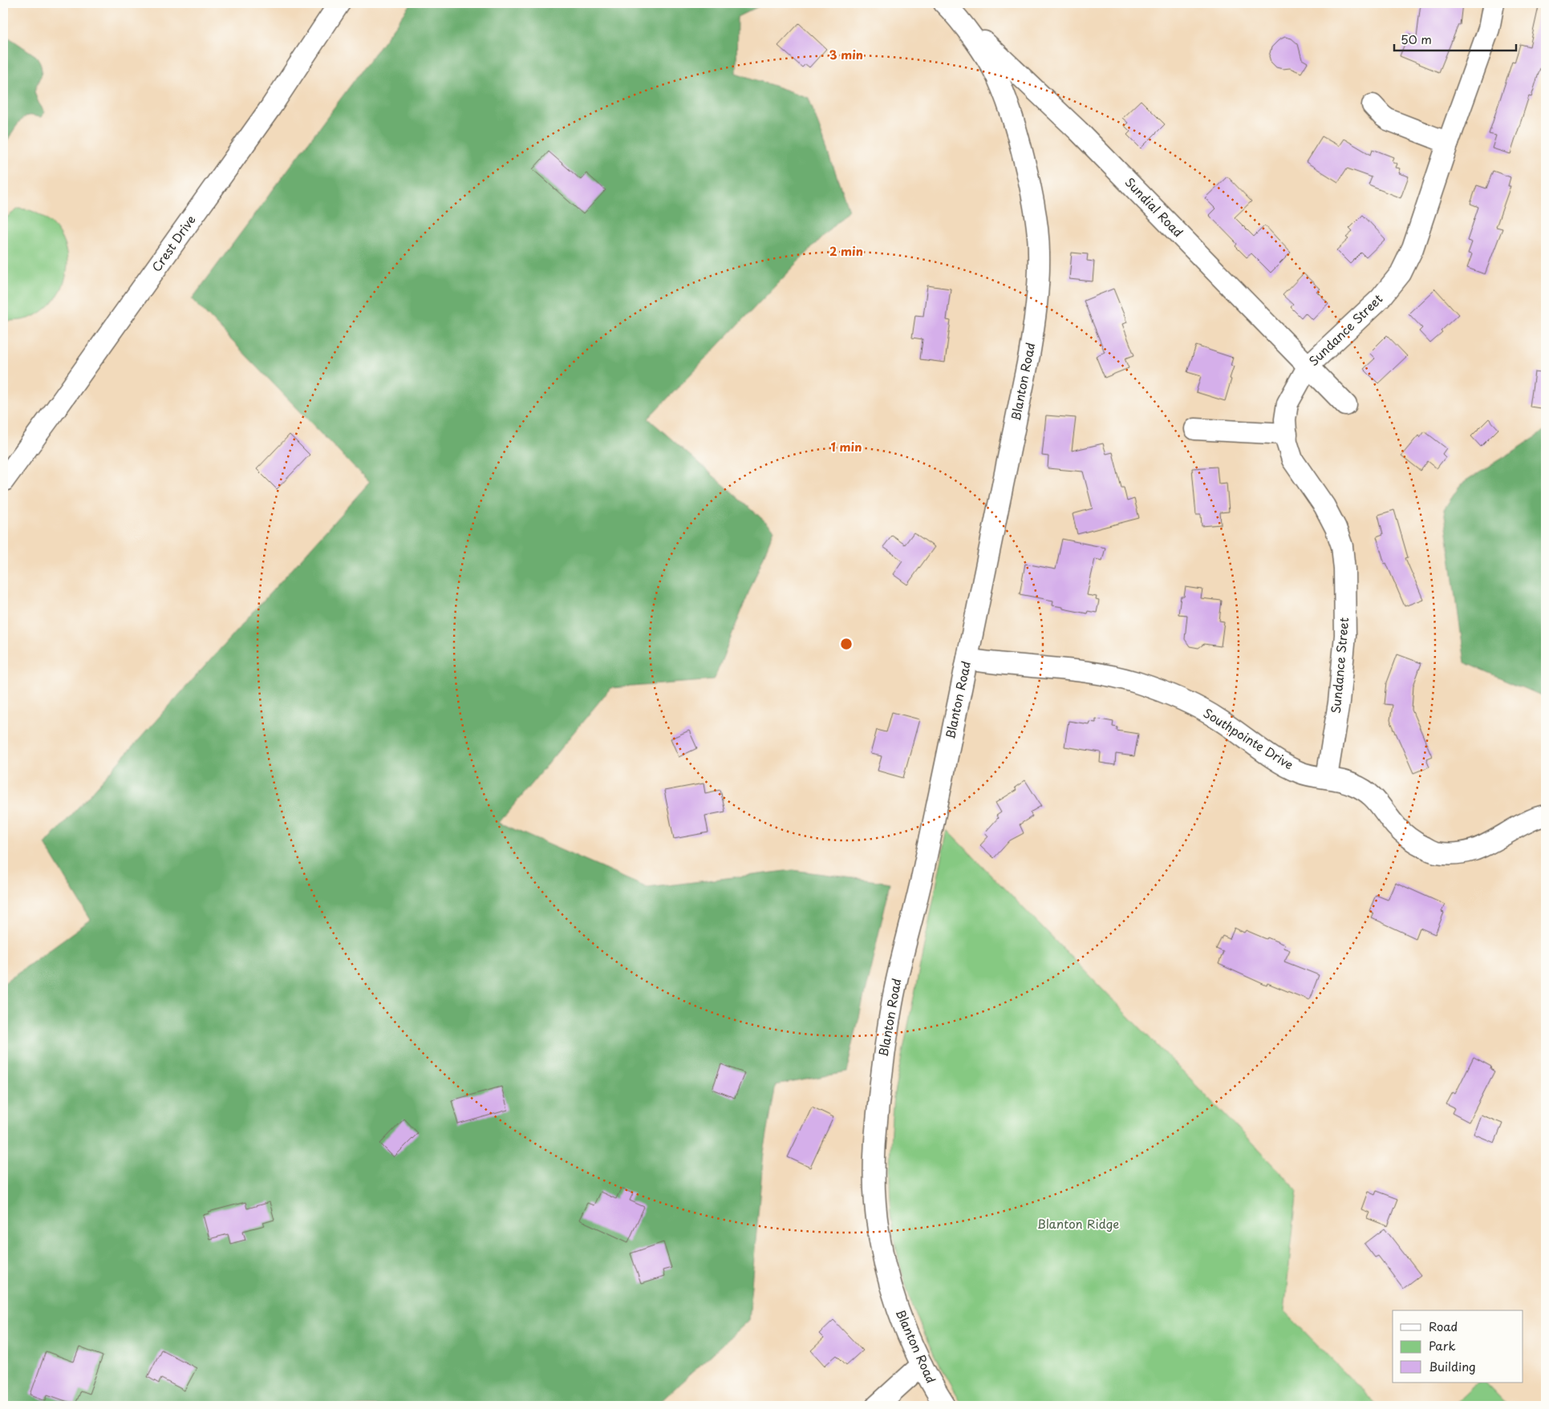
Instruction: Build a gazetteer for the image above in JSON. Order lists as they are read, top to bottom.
{
  "streets": {
    "street": [
      "Sundial Road",
      "Crest Drive",
      "Sundance Street",
      "Blanton Road",
      "Southpointe Drive"
    ]
  },
  "crossings": [
    ["Sundial Road", "Sundance Street"],
    ["Sundial Road", "Blanton Road"],
    ["Sundance Street", "Southpointe Drive"],
    ["Blanton Road", "Southpointe Drive"]
  ],
  "parks": ["Blanton Ridge"],
  "legend": ["Road", "Park", "Building"],
  "scale_bar": "50 m",
  "rings": ["3 min", "2 min", "1 min"]
}
